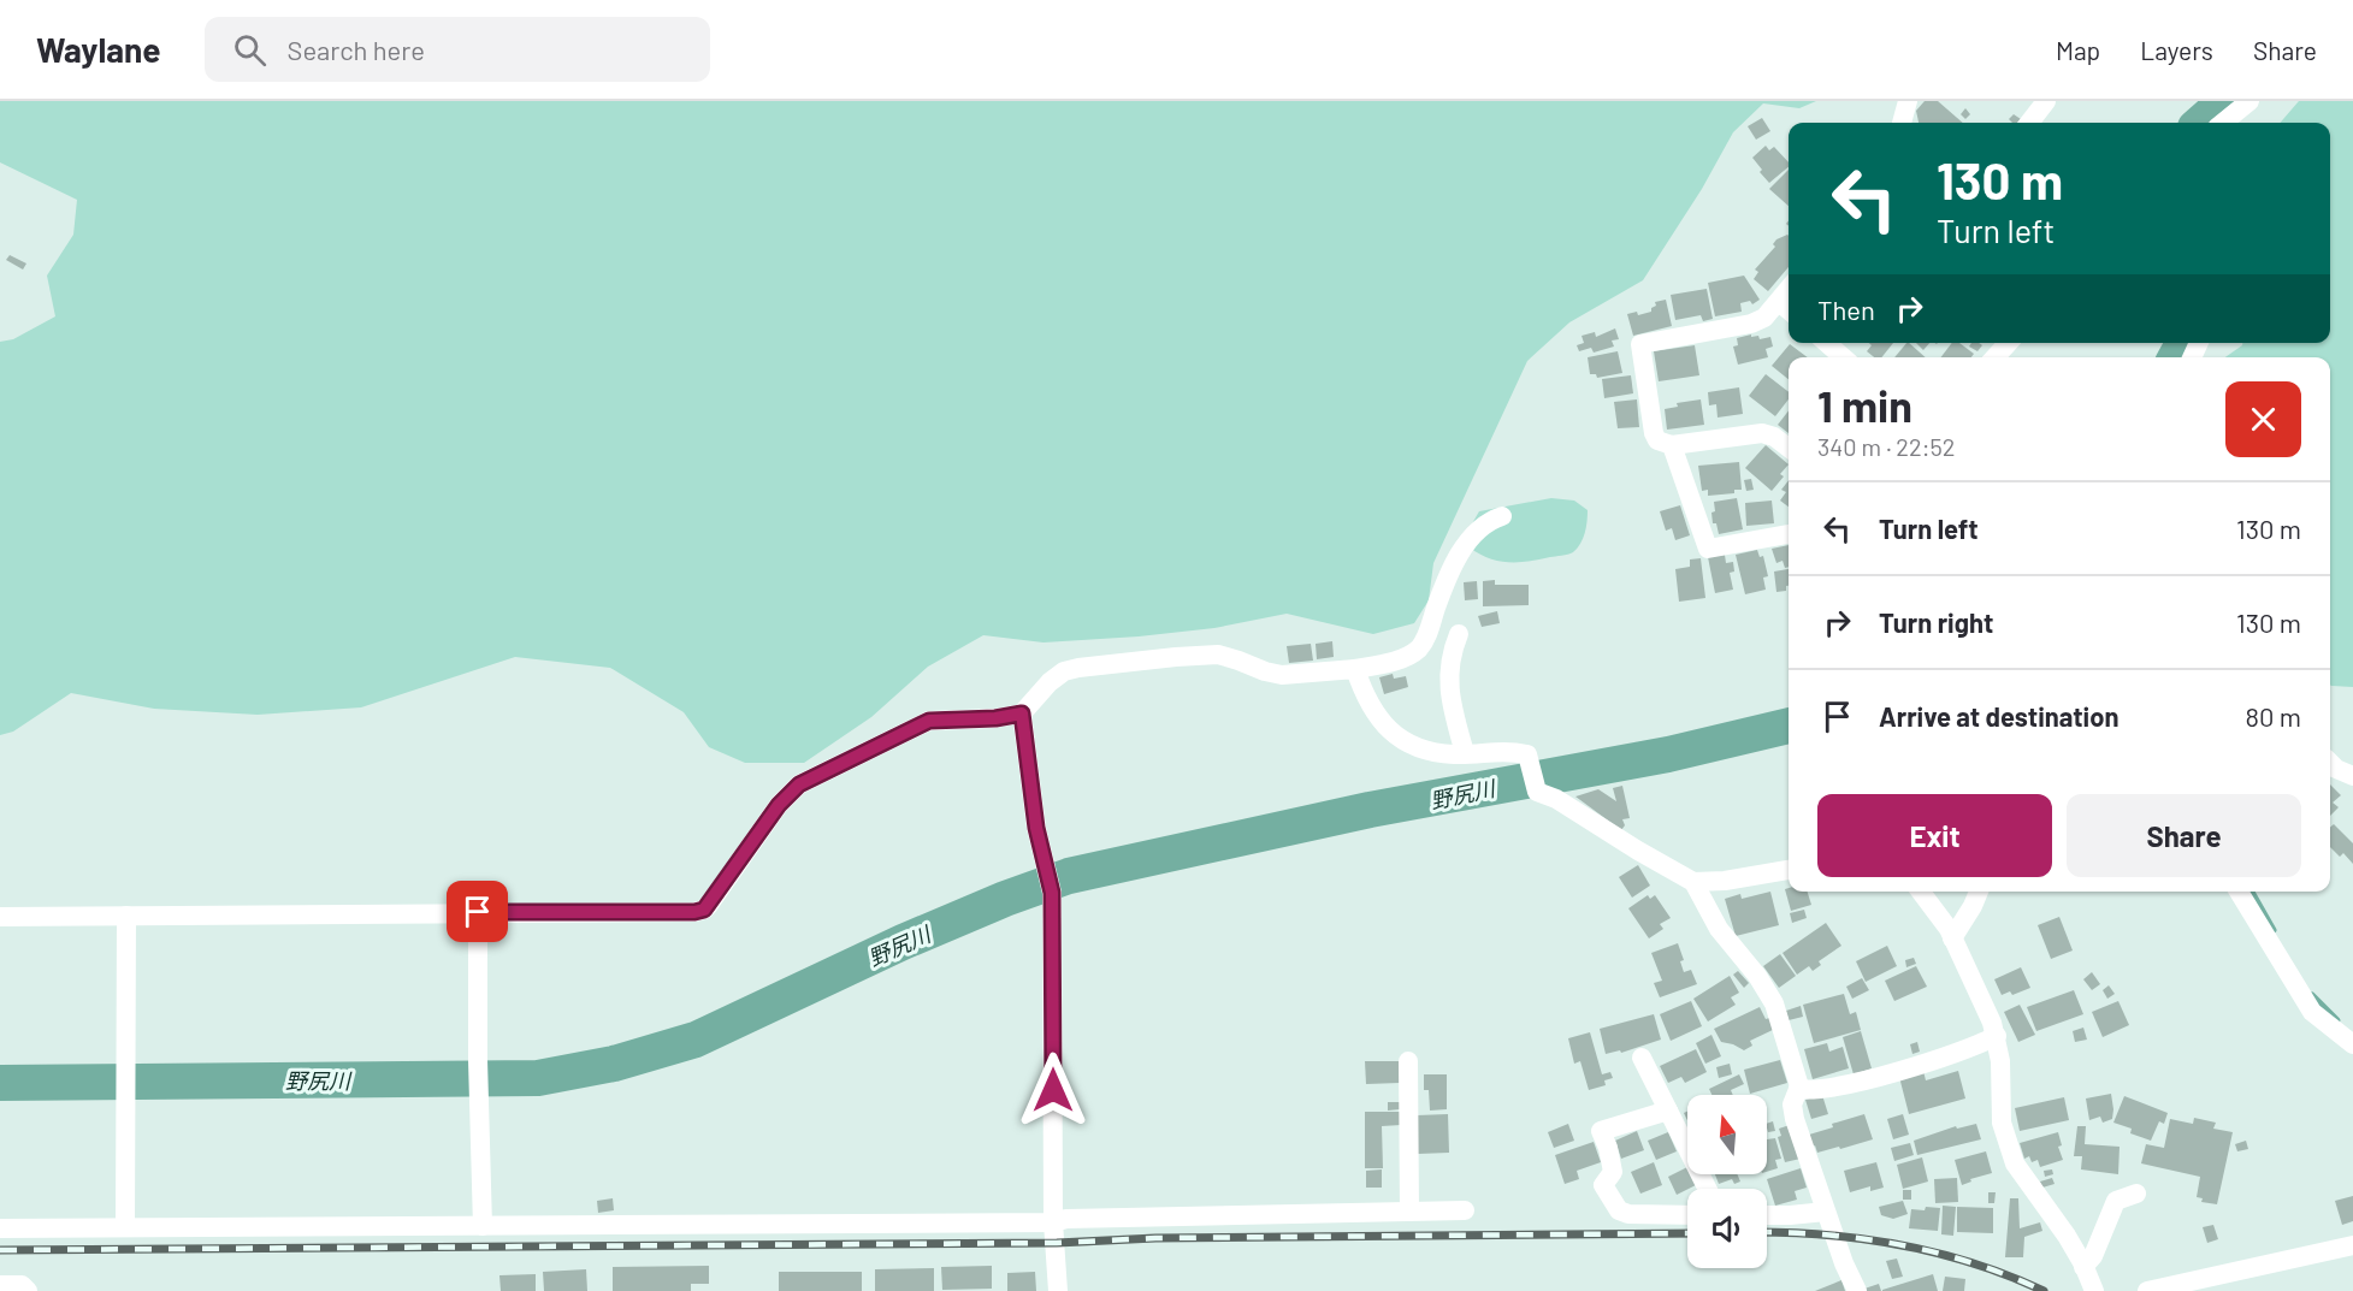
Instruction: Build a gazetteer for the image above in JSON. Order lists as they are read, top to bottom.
{
  "water": ["野尻川"],
  "north": "top",
  "page": {
    "header": "Waylane",
    "search": "Search here",
    "nav": ["Map", "Layers", "Share"],
    "turn": ["130 m", "Turn left"],
    "then": "Then",
    "heading": ["1 min", "340 m · 22:52"],
    "list": [
      {
        "name": "Turn left",
        "value": "130 m"
      },
      {
        "name": "Turn right",
        "value": "130 m"
      },
      {
        "name": "Arrive at destination",
        "value": "80 m"
      }
    ],
    "buttons": ["Exit", "Share"]
  }
}
